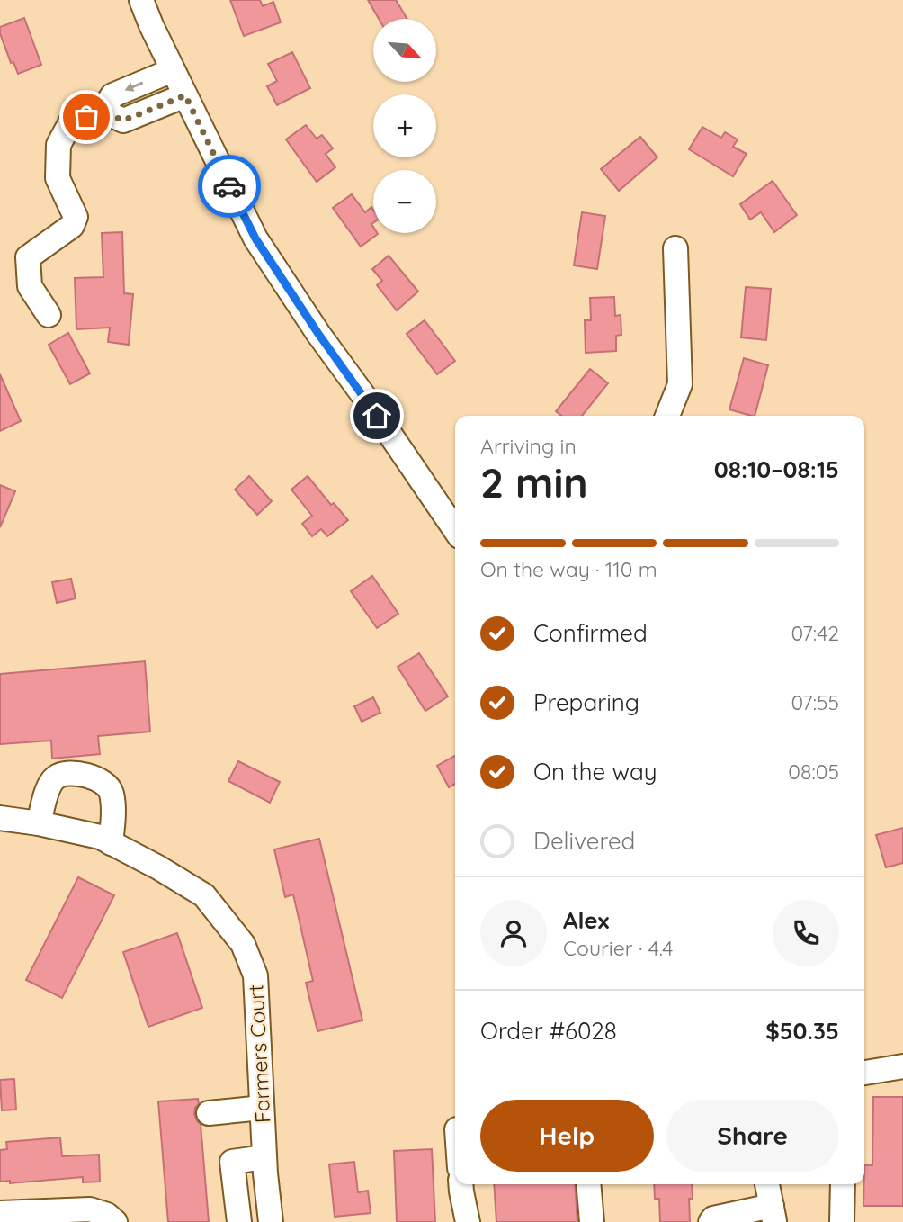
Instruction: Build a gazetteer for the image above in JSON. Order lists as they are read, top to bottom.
{
  "streets": {
    "street": ["Farmers Court"]
  },
  "north": "bottom right",
  "page": {
    "map_buttons": ["+", "−"],
    "heading": ["2 min", "Arriving in", "08:10–08:15"],
    "panel": [
      "Alex",
      "Courier · 4.4",
      "Order #6028",
      "$50.35"
    ],
    "bar": "On the way · 110 m",
    "list": [
      ["Confirmed", "07:42"],
      ["Preparing", "07:55"],
      ["On the way", "08:05"],
      "Delivered"
    ],
    "buttons": ["Help", "Share"]
  }
}
